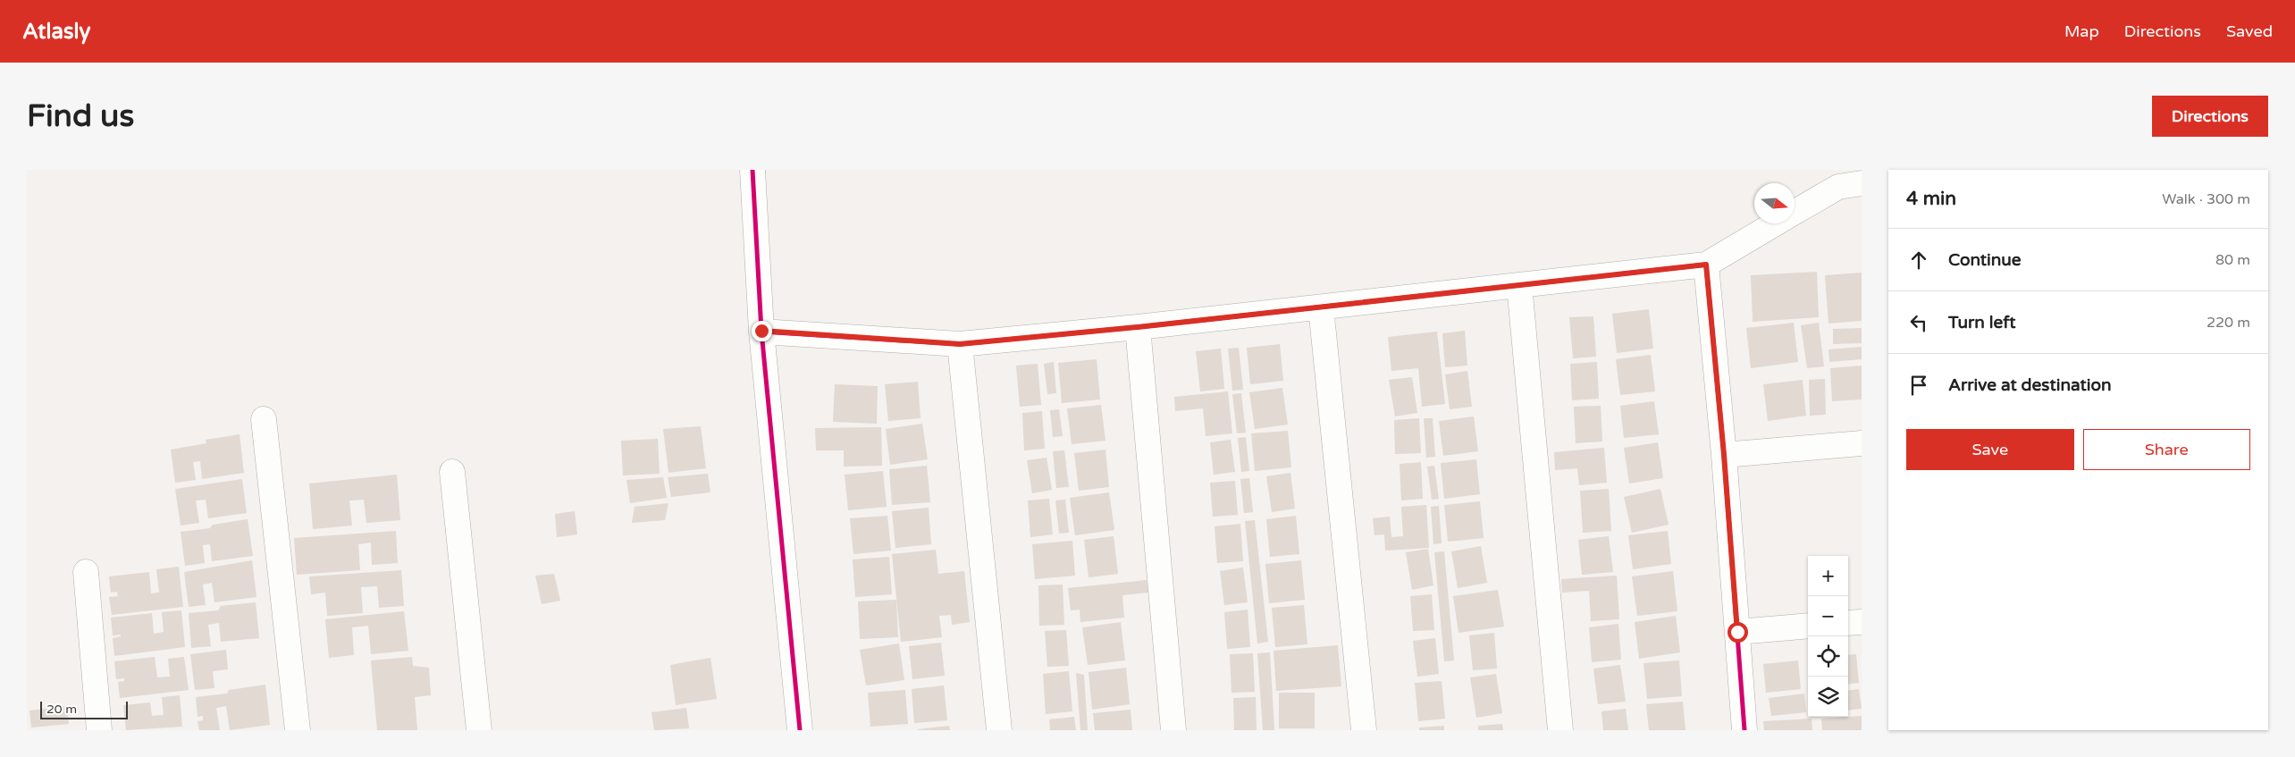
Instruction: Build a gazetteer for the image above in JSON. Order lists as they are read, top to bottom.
{
  "scale_bar": "20 m",
  "north": "right",
  "page": {
    "header": "Atlasly",
    "nav": ["Map", "Directions", "Saved"],
    "buttons": [
      "Directions",
      ["Save", "Share"]
    ],
    "title": "Find us",
    "heading": ["4 min", "Walk · 300 m"],
    "list": [
      ["Continue", "80 m"],
      ["Turn left", "220 m"],
      "Arrive at destination"
    ],
    "map_buttons": ["+", "−"],
    "scale": "20 m"
  }
}
